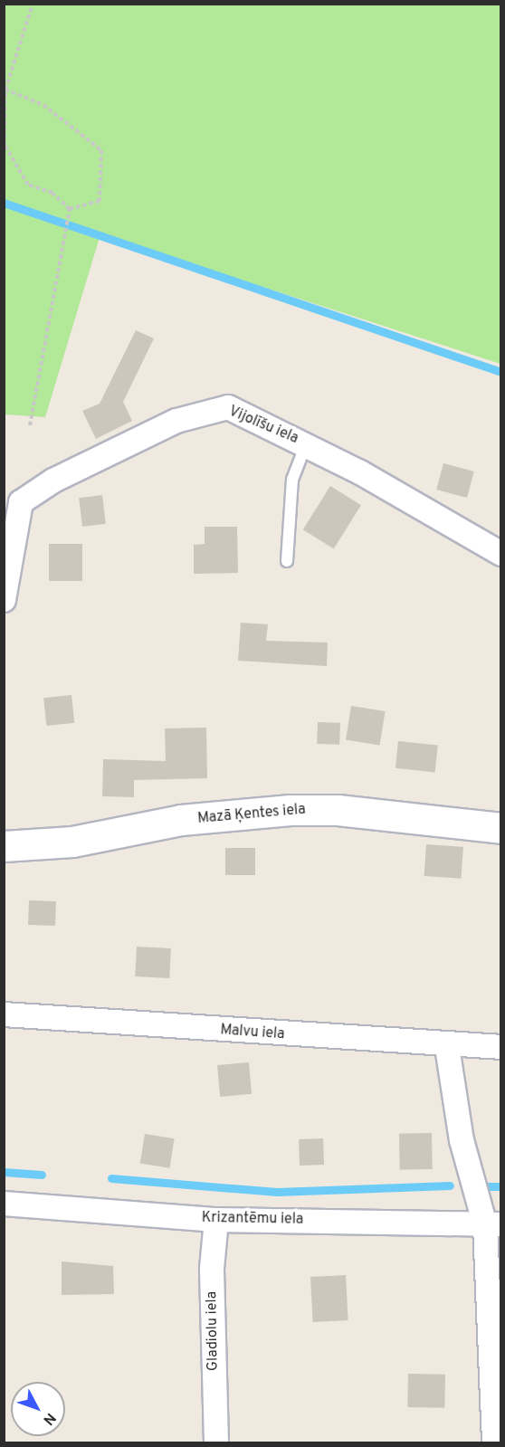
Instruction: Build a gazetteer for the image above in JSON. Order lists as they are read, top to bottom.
{
  "streets": {
    "street": [
      "Vijolīšu iela",
      "Mazā Ķentes iela",
      "Malvu iela",
      "Krizantēmu iela",
      "Gladiolu iela"
    ]
  },
  "crossings": [
    ["Krizantēmu iela", "Gladiolu iela"]
  ],
  "north": "bottom right"
}
